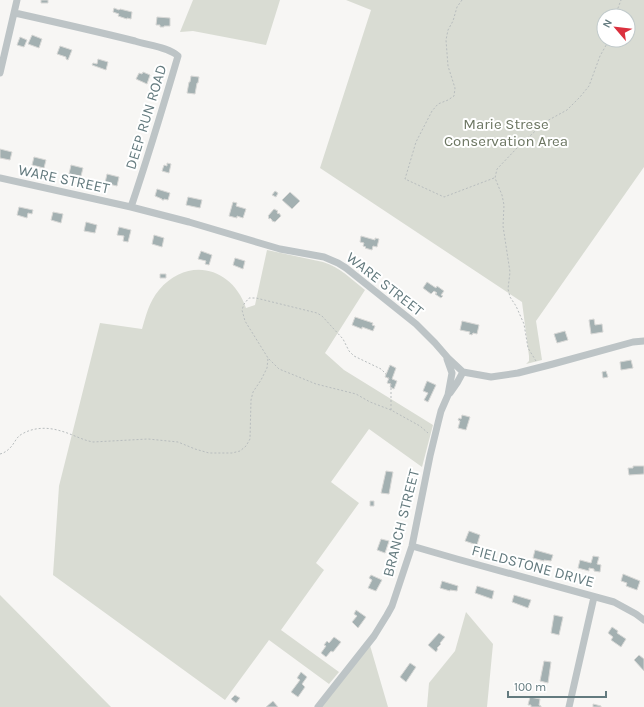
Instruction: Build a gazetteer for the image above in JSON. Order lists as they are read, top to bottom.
{
  "streets": {
    "street": [
      "DEEP RUN ROAD",
      "WARE STREET",
      "BRANCH STREET",
      "FIELDSTONE DRIVE"
    ]
  },
  "crossings": [
    ["DEEP RUN ROAD", "WARE STREET"],
    ["WARE STREET", "BRANCH STREET"],
    ["BRANCH STREET", "FIELDSTONE DRIVE"]
  ],
  "parks": ["Marie Strese Conservation Area"],
  "scale_bar": "100 m",
  "north": "top left"
}
